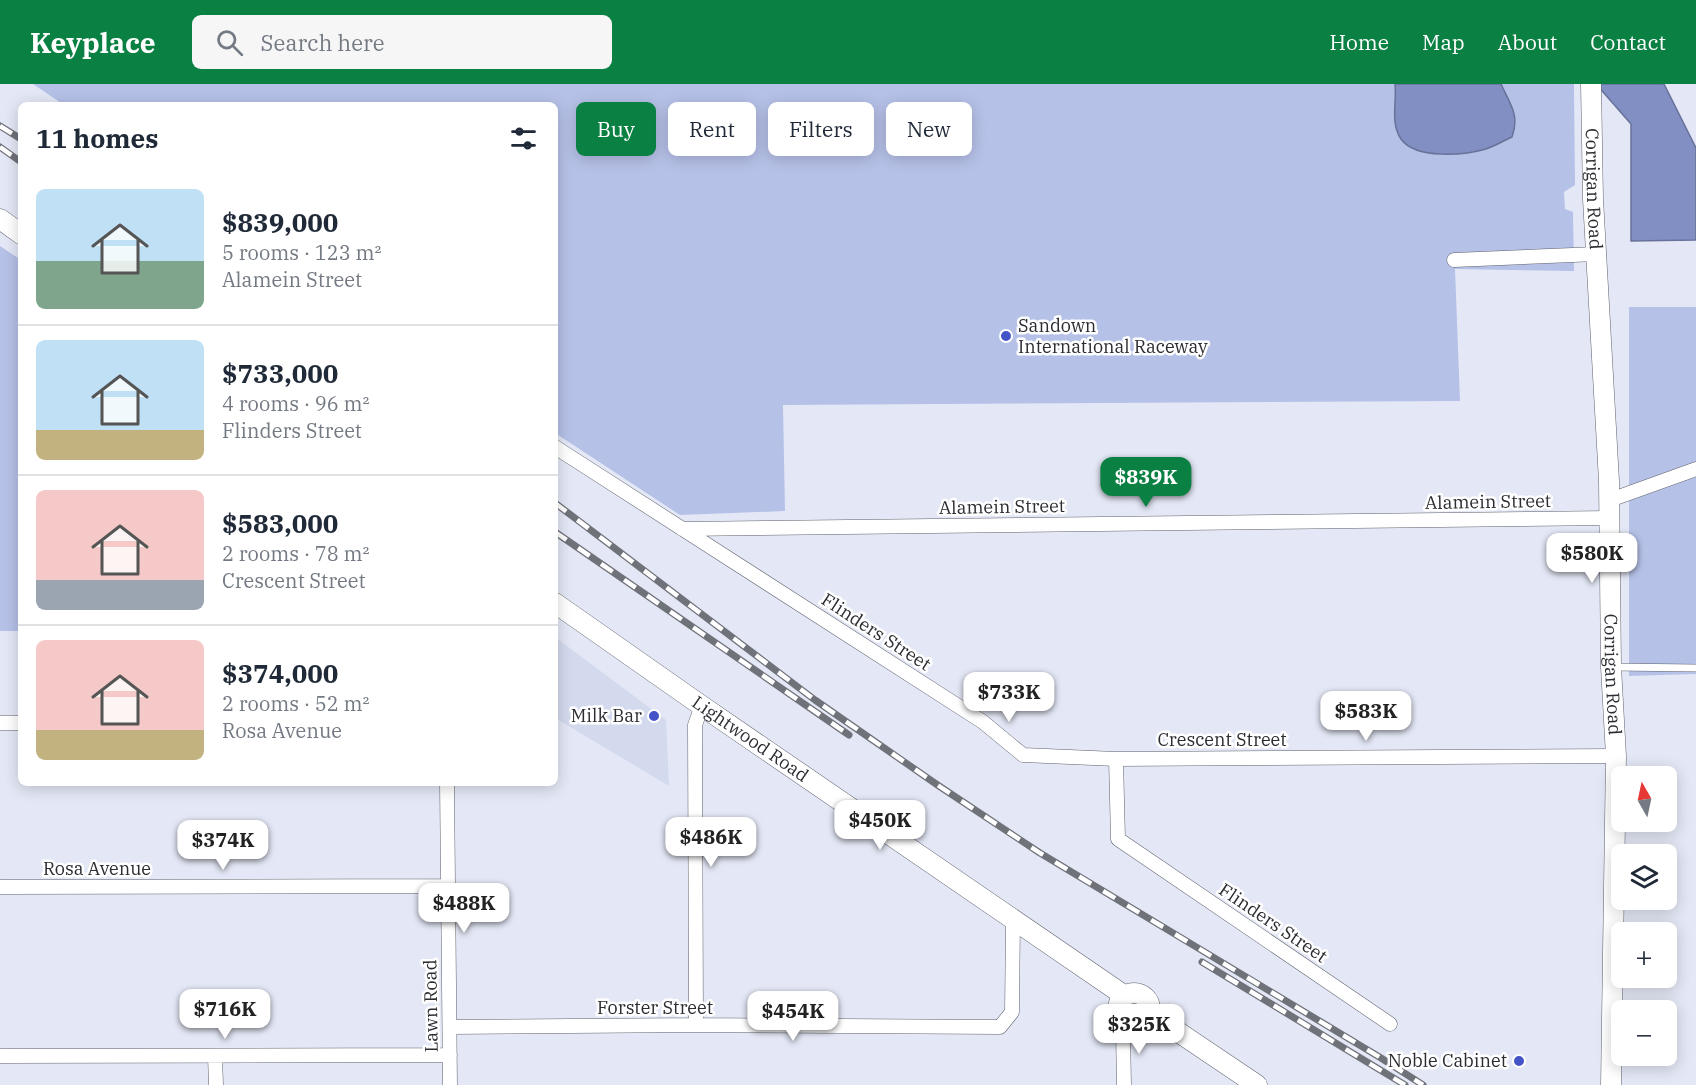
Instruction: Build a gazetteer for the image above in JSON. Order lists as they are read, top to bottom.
{
  "streets": {
    "main road": ["Corrigan Road", "Lightwood Road"],
    "street": [
      "Alamein Street",
      "Flinders Street",
      "Crescent Street",
      "Rosa Avenue",
      "Lawn Road",
      "Forster Street"
    ]
  },
  "crossings": [
    ["Corrigan Road", "Alamein Street"],
    ["Corrigan Road", "Crescent Street"],
    ["Alamein Street", "Flinders Street"],
    ["Flinders Street", "Crescent Street"],
    ["Lightwood Road", "Forster Street"],
    ["Rosa Avenue", "Lawn Road"],
    ["Lawn Road", "Forster Street"]
  ],
  "places": ["Sandown International Raceway", "Milk Bar", "Noble Cabinet"],
  "north": "top",
  "page": {
    "header": "Keyplace",
    "search": "Search here",
    "nav": [
      "Home",
      "Map",
      "About",
      "Contact"
    ],
    "chip": [
      "Buy",
      "Rent",
      "Filters",
      "New"
    ],
    "heading": "11 homes",
    "list": [
      {
        "name": "$839,000",
        "note": "5 rooms · 123 m² · Alamein Street"
      },
      {
        "name": "$733,000",
        "note": "4 rooms · 96 m² · Flinders Street"
      },
      {
        "name": "$583,000",
        "note": "2 rooms · 78 m² · Crescent Street"
      },
      {
        "name": "$374,000",
        "note": "2 rooms · 52 m² · Rosa Avenue"
      }
    ],
    "price": [
      "$839K",
      "$580K",
      "$733K",
      "$583K",
      "$450K",
      "$486K",
      "$374K",
      "$488K",
      "$716K",
      "$454K",
      "$325K"
    ],
    "map_buttons": ["+", "−"]
  }
}
